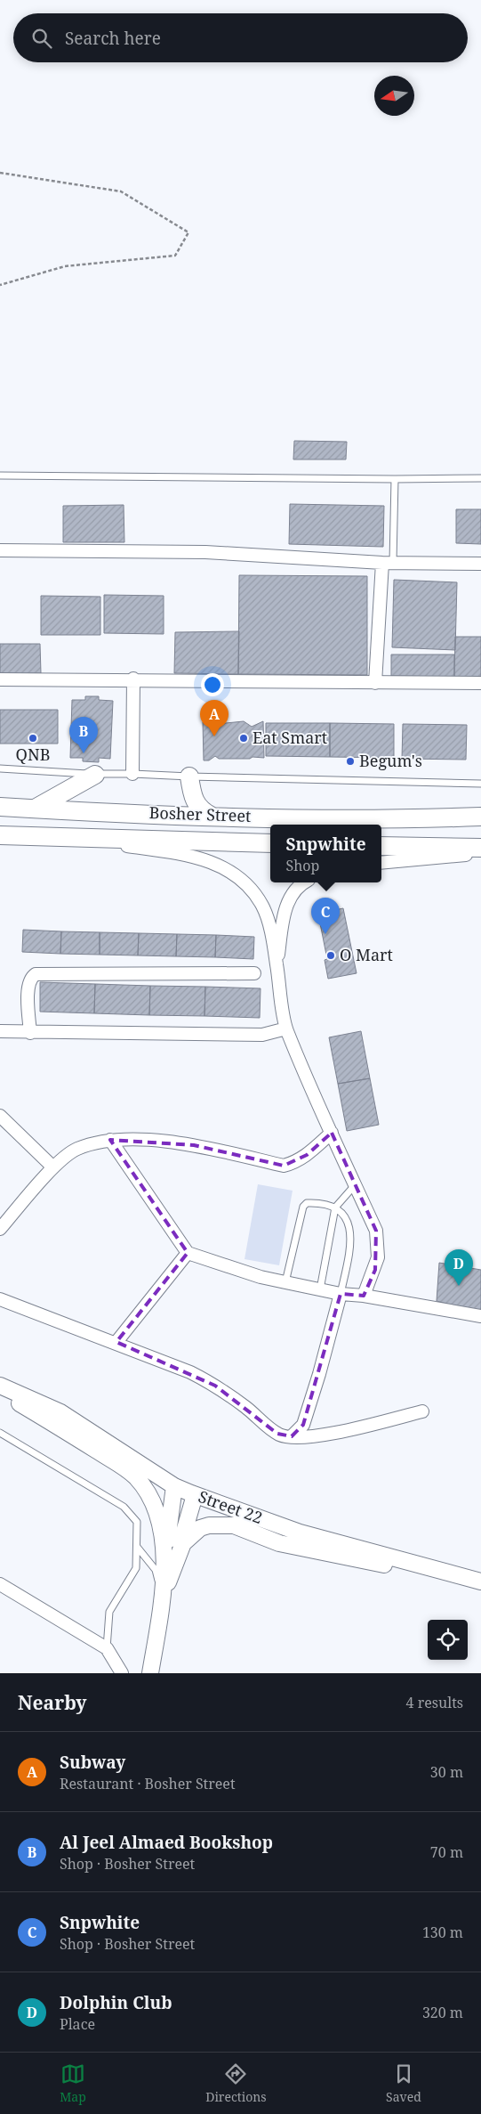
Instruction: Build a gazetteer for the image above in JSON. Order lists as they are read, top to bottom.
{
  "streets": {
    "main road": ["Bosher Street"],
    "street": ["Street 22"]
  },
  "places": [
    "QNB",
    "Eat Smart",
    "Begum's",
    "O Mart"
  ],
  "north": "left",
  "page": {
    "search": "Search here",
    "pins": [
      "A",
      "B",
      "C",
      "D"
    ],
    "popup": ["Snpwhite", "Shop"],
    "heading": ["Nearby", "4 results"],
    "list": [
      {
        "mark": "A",
        "name": "Subway",
        "note": "Restaurant · Bosher Street",
        "value": "30 m"
      },
      {
        "mark": "B",
        "name": "Al Jeel Almaed Bookshop",
        "note": "Shop · Bosher Street",
        "value": "70 m"
      },
      {
        "mark": "C",
        "name": "Snpwhite",
        "note": "Shop · Bosher Street",
        "value": "130 m"
      },
      {
        "mark": "D",
        "name": "Dolphin Club",
        "note": "Place",
        "value": "320 m"
      }
    ],
    "nav": ["Map", "Directions", "Saved"]
  }
}
